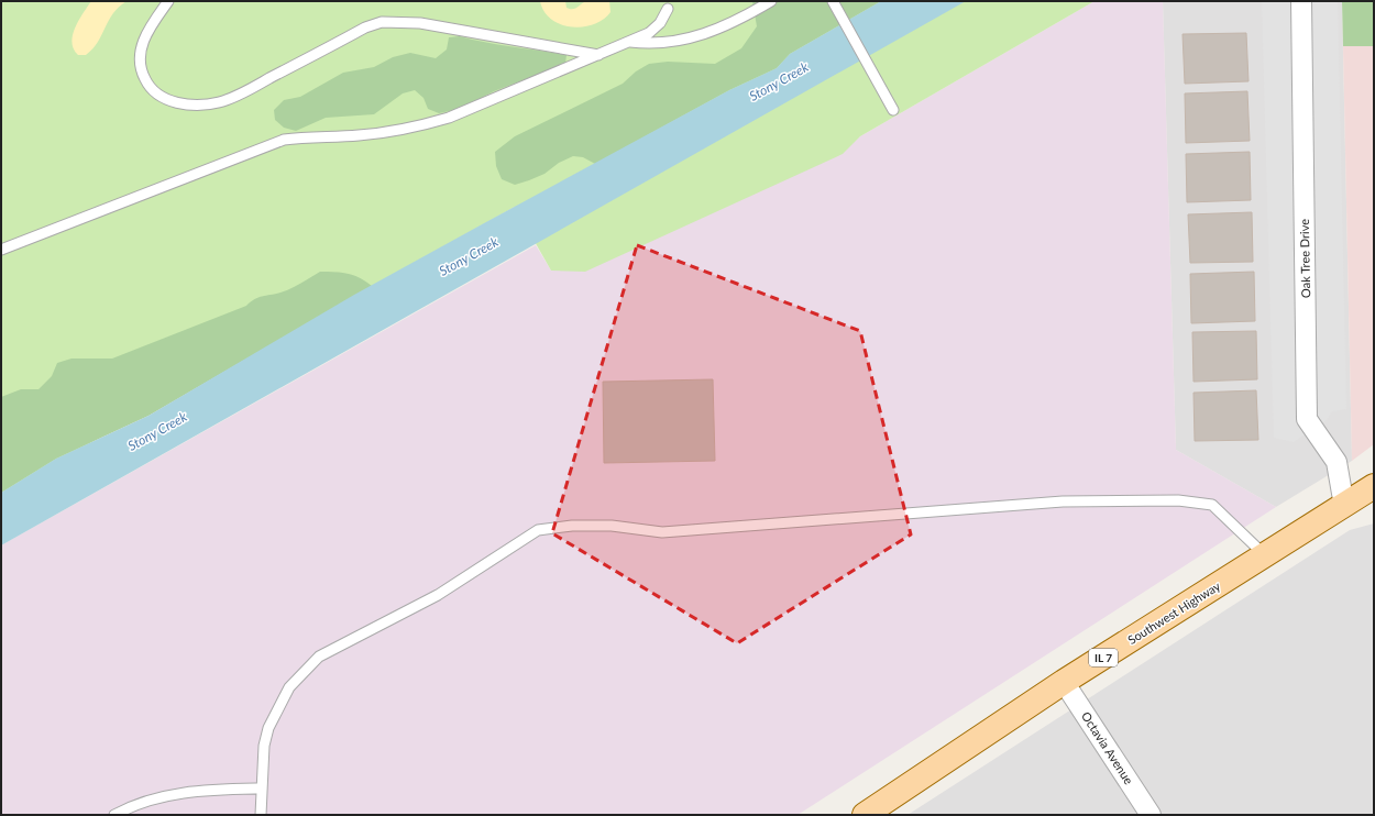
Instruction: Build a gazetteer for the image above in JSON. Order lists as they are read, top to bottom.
{
  "streets": {
    "main road": ["Southwest Highway", "IL 7"],
    "street": ["Oak Tree Drive", "Octavia Avenue"]
  },
  "crossings": [
    ["Oak Tree Drive", "Southwest Highway"],
    ["Southwest Highway", "Octavia Avenue"]
  ],
  "water": ["Stony Creek"]
}
